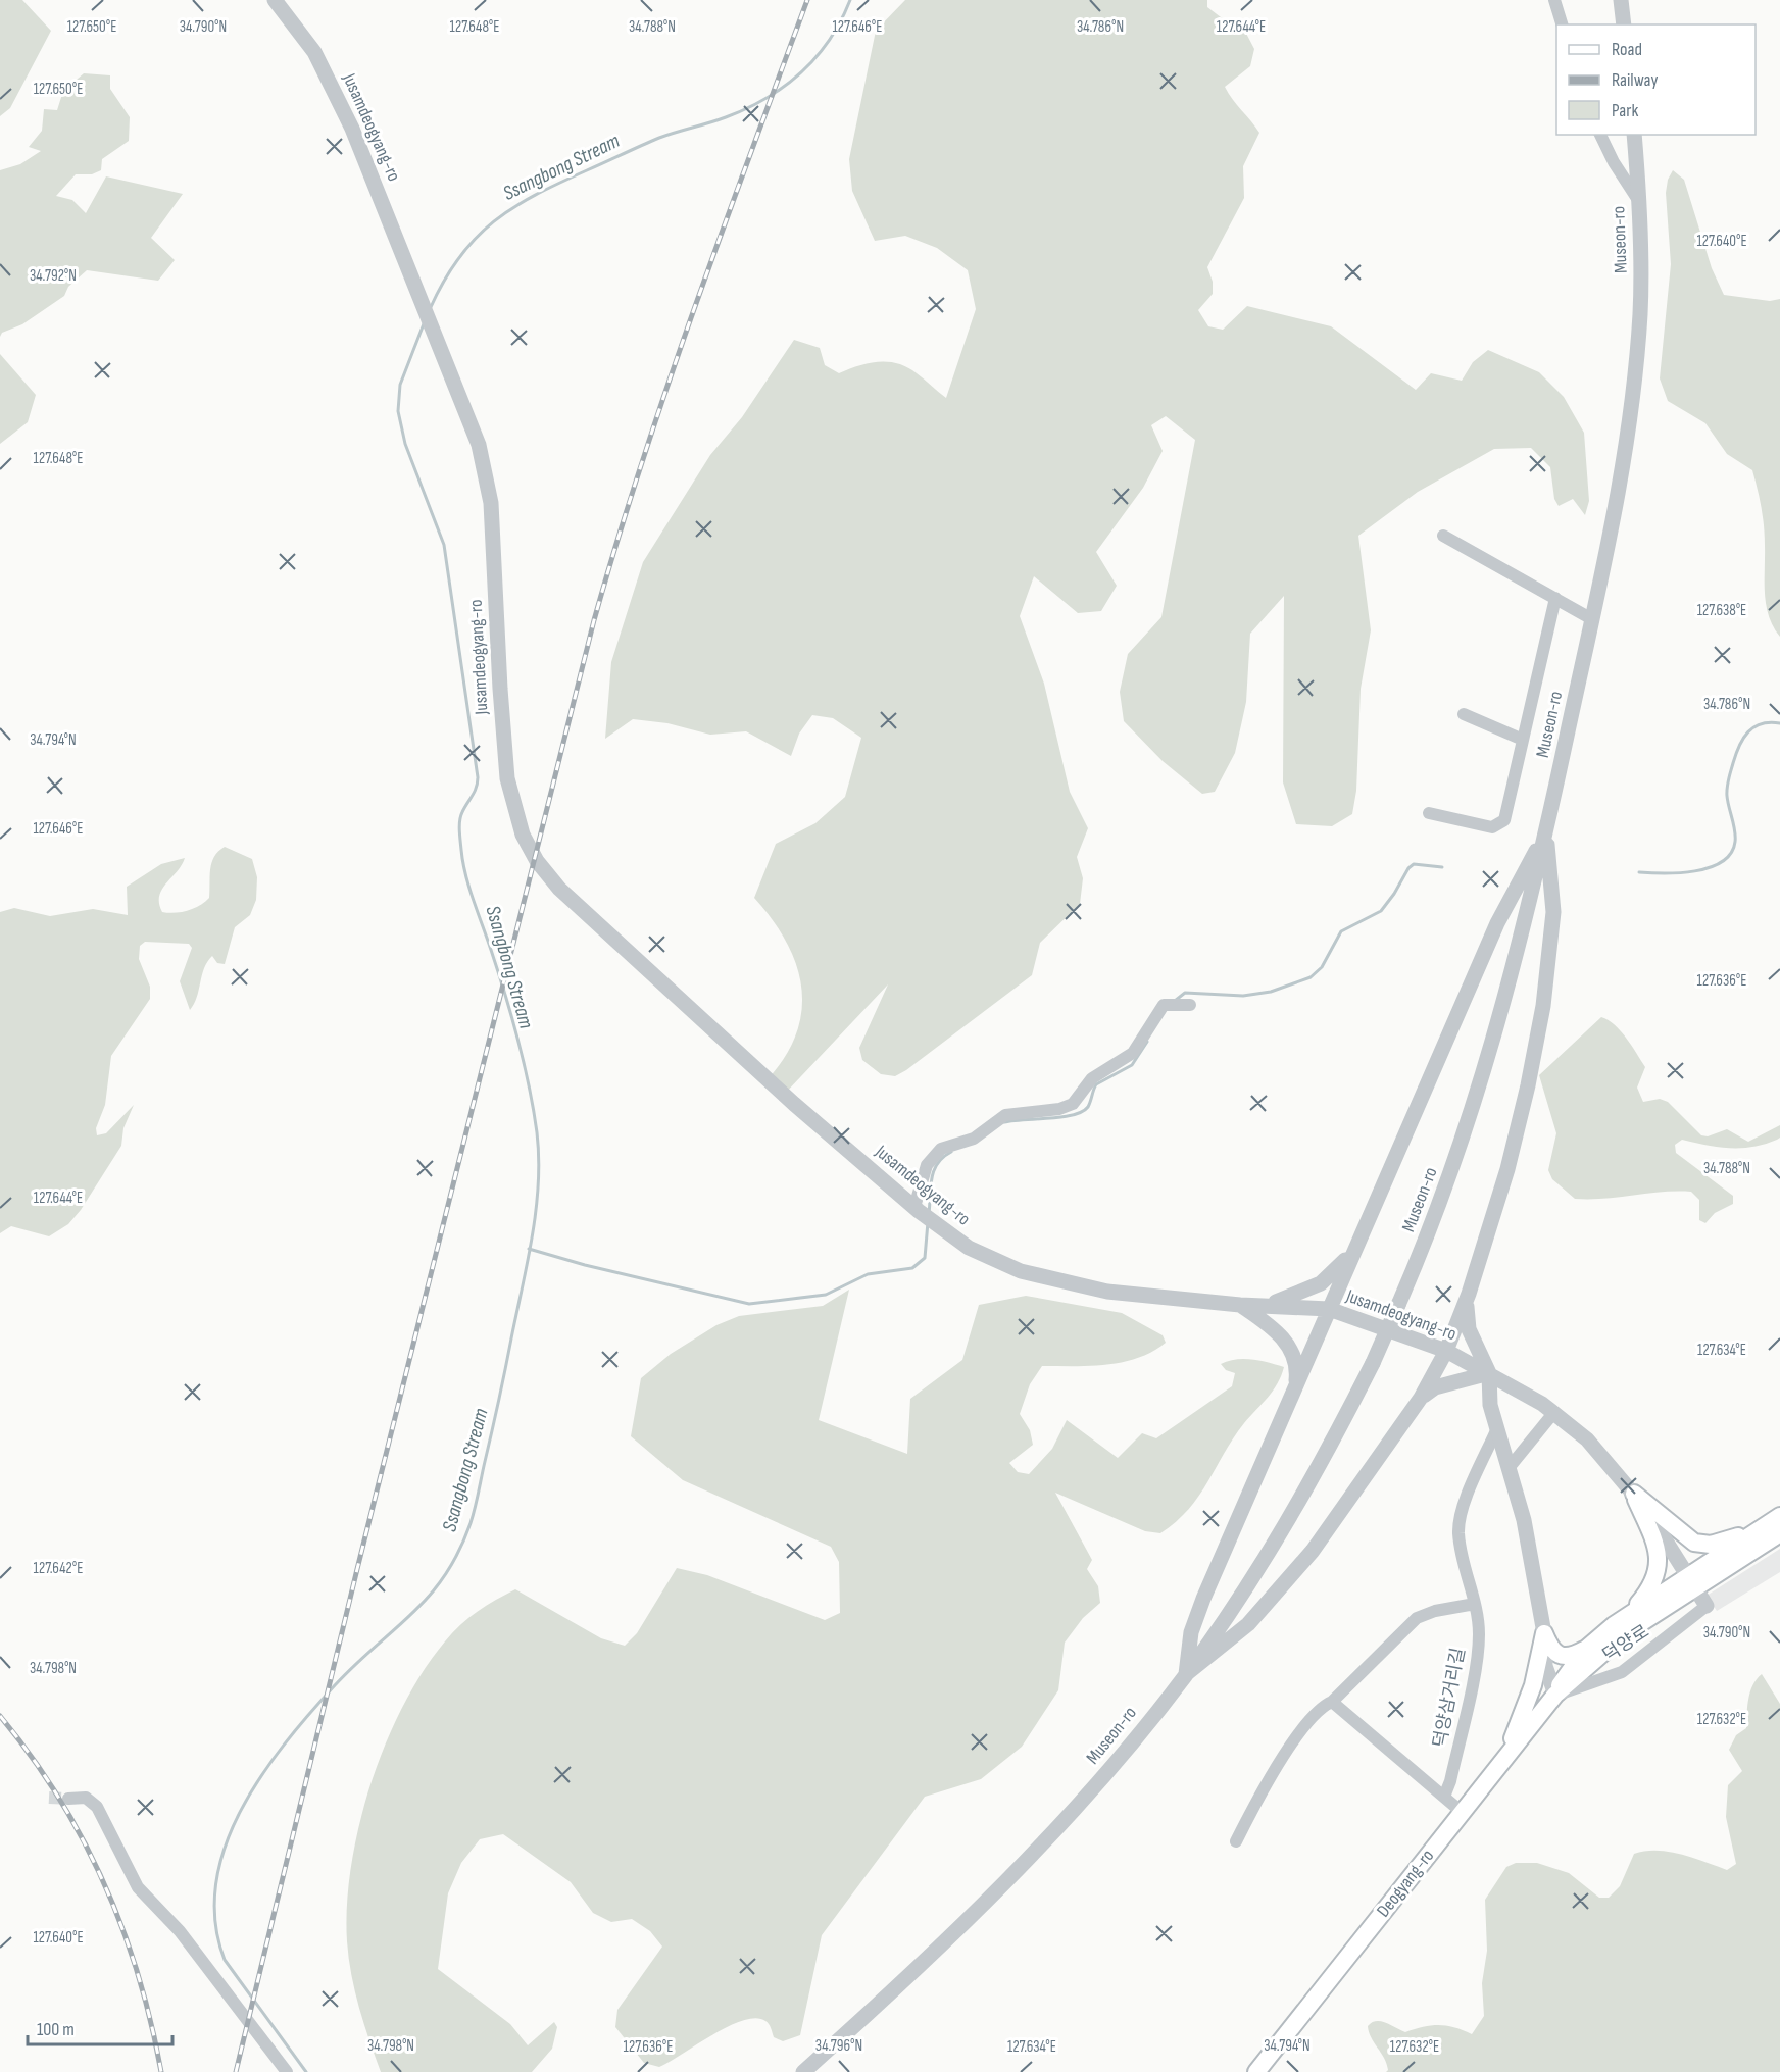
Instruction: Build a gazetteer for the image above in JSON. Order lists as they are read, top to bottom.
{
  "streets": {
    "main road": ["Deogyang-ro"],
    "street": [
      "Jusamdeogyang-ro",
      "Museon-ro",
      "덕양로",
      "덕양삼거리길"
    ]
  },
  "crossings": [
    ["Jusamdeogyang-ro", "덕양로"],
    ["Jusamdeogyang-ro", "Deogyang-ro"],
    ["덕양로", "Deogyang-ro"]
  ],
  "water": ["Ssangbong Stream"],
  "legend": ["Road", "Railway", "Park"],
  "scale_bar": "100 m",
  "coordinates": [
    "127.650°E",
    "127.648°E",
    "127.646°E",
    "127.644°E",
    "34.790°N",
    "34.788°N",
    "34.786°N",
    "127.640°E",
    "34.792°N",
    "127.638°E",
    "34.794°N",
    "127.636°E",
    "127.634°E",
    "127.642°E",
    "34.798°N",
    "127.632°E",
    "34.796°N"
  ]
}
